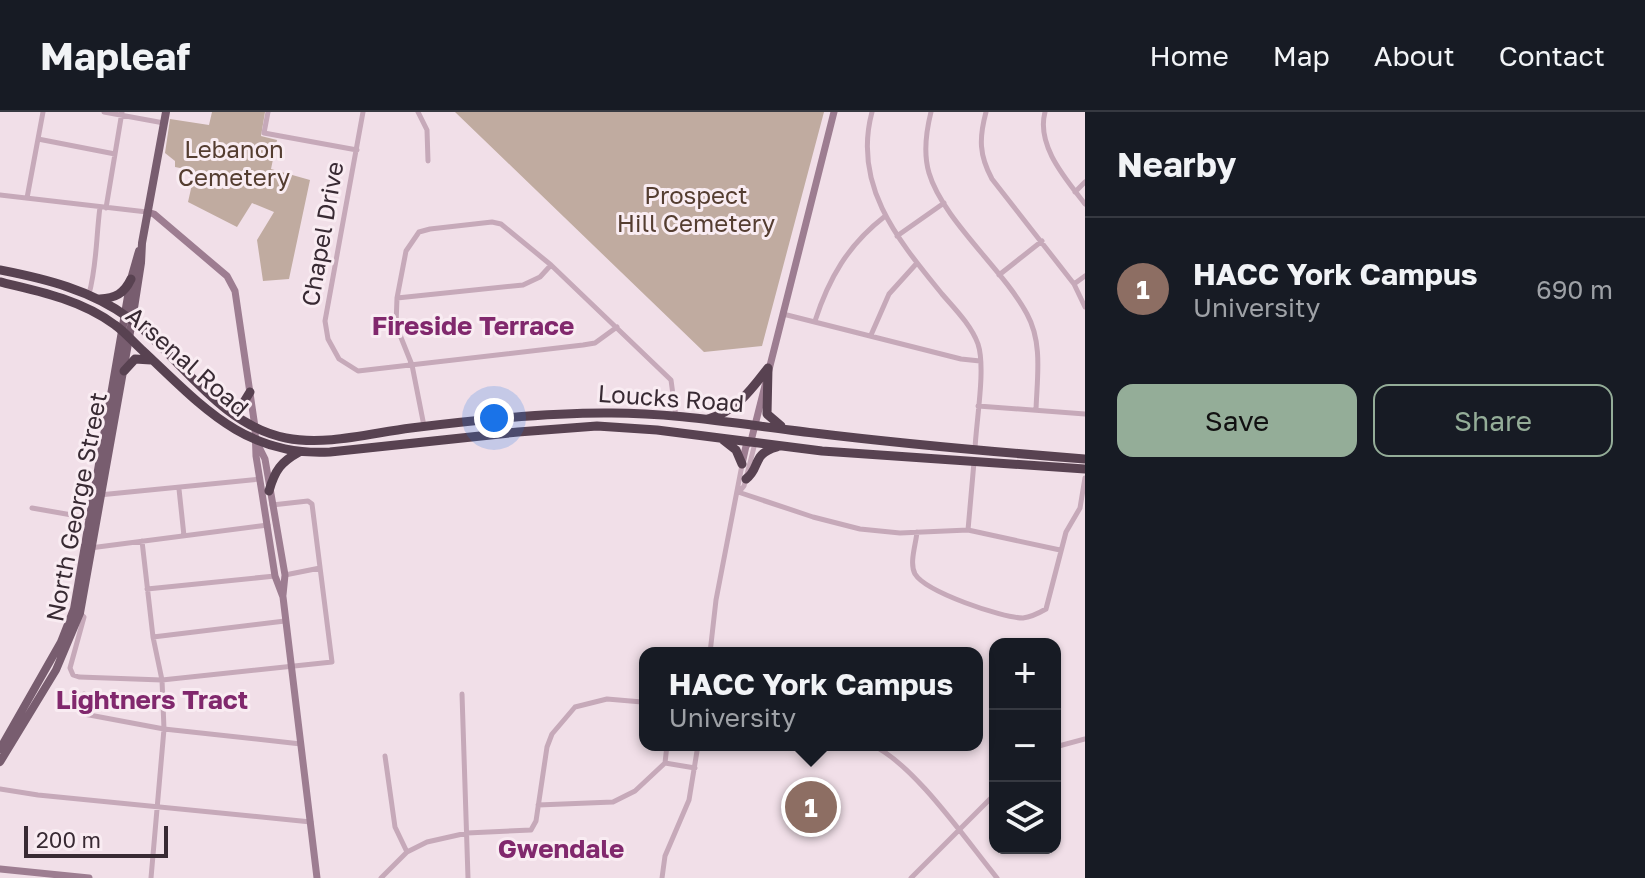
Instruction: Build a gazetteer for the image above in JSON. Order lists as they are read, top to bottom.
{
  "streets": {
    "highway": ["Arsenal Road", "Loucks Road"],
    "main road": ["North George Street"],
    "street": ["Chapel Drive"]
  },
  "crossings": [
    ["Arsenal Road", "Loucks Road"],
    ["Arsenal Road", "North George Street"]
  ],
  "districts": ["Fireside Terrace", "Lightners Tract", "Gwendale"],
  "parks": ["Lebanon Cemetery", "Prospect Hill Cemetery"],
  "scale_bar": "200 m",
  "page": {
    "header": "Mapleaf",
    "nav": [
      "Home",
      "Map",
      "About",
      "Contact"
    ],
    "heading": "Nearby",
    "list": [
      {
        "mark": "1",
        "name": "HACC York Campus",
        "note": "University",
        "value": "690 m"
      }
    ],
    "buttons": ["Save", "Share"],
    "map_buttons": ["+", "−"],
    "popup": ["HACC York Campus", "University"],
    "pins": "1",
    "scale": "200 m"
  }
}
